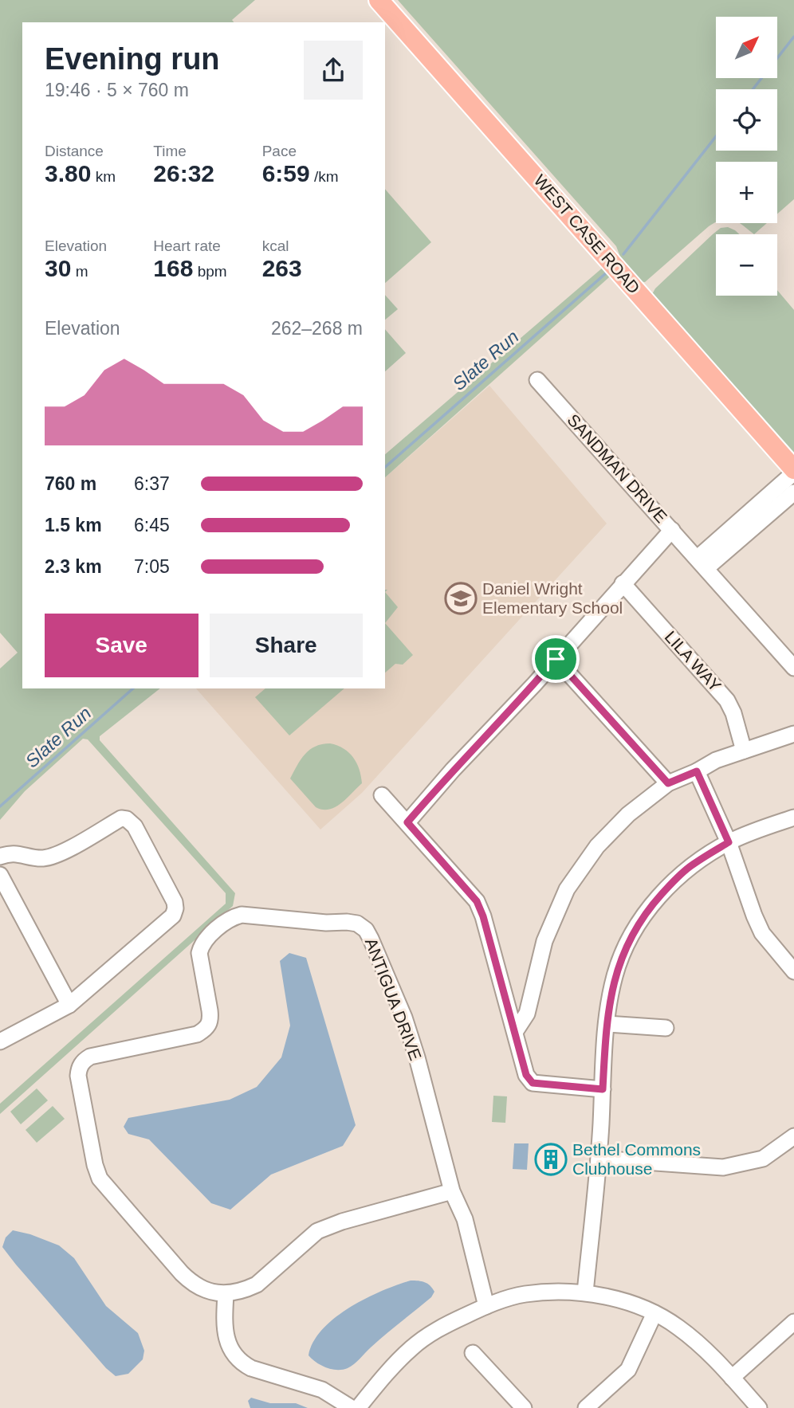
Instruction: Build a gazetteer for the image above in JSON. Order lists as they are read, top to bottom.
{
  "streets": {
    "main road": ["WEST CASE ROAD"],
    "street": ["SANDMAN DRIVE", "LILA WAY", "ANTIGUA DRIVE"]
  },
  "water": ["Slate Run"],
  "places": {
    "school or university": ["Daniel Wright Elementary School"],
    "building": ["Bethel Commons Clubhouse"]
  },
  "north": "top right",
  "page": {
    "map_buttons": ["+", "−"],
    "heading": ["Evening run", "19:46 · 5 × 760 m"],
    "stats": [
      ["Distance", "3.80 km"],
      ["Time", "26:32"],
      ["Pace", "6:59 /km"],
      ["Elevation", "30 m"],
      ["Heart rate", "168 bpm"],
      ["kcal", "263"]
    ],
    "chart": ["Elevation", "262–268 m"],
    "list": [
      {
        "name": "760 m",
        "note": "6:37"
      },
      {
        "name": "1.5 km",
        "note": "6:45"
      },
      {
        "name": "2.3 km",
        "note": "7:05"
      }
    ],
    "buttons": ["Save", "Share"]
  }
}
